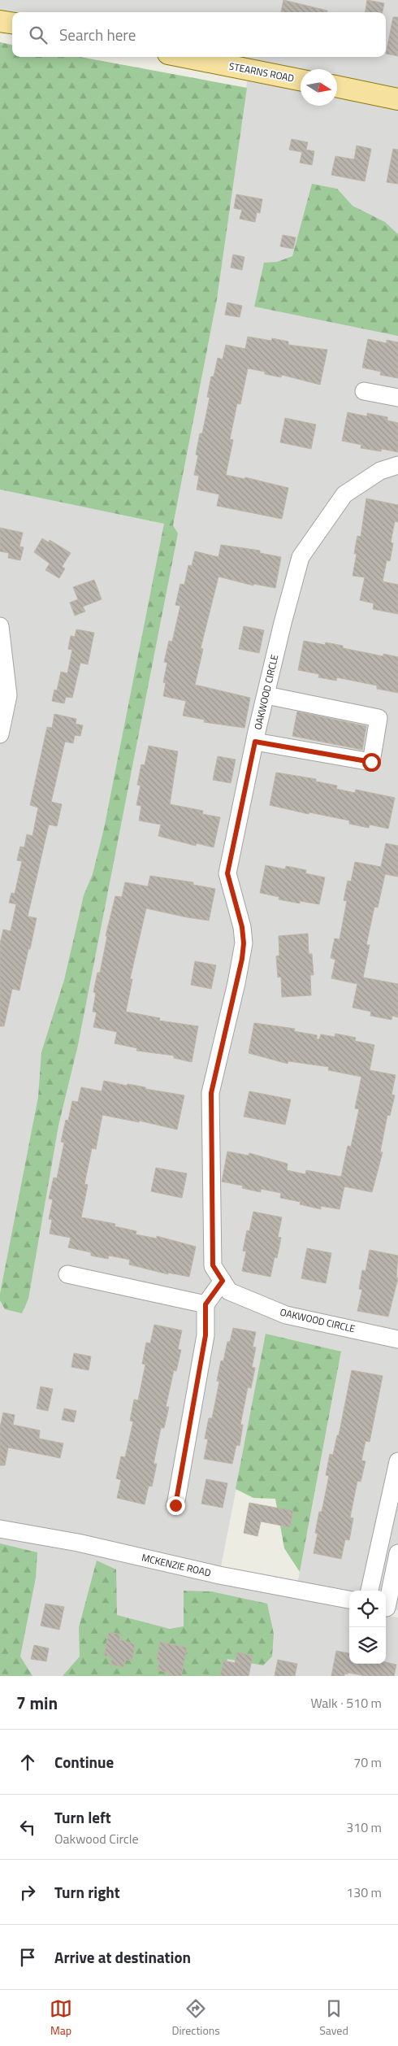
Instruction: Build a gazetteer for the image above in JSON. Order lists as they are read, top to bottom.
{
  "streets": {
    "main road": ["STEARNS ROAD"],
    "street": ["OAKWOOD CIRCLE", "MCKENZIE ROAD"]
  },
  "north": "right",
  "page": {
    "search": "Search here",
    "heading": ["7 min", "Walk · 510 m"],
    "list": [
      ["Continue", "70 m"],
      ["Turn left", "Oakwood Circle", "310 m"],
      ["Turn right", "130 m"],
      "Arrive at destination"
    ],
    "nav": ["Map", "Directions", "Saved"]
  }
}
